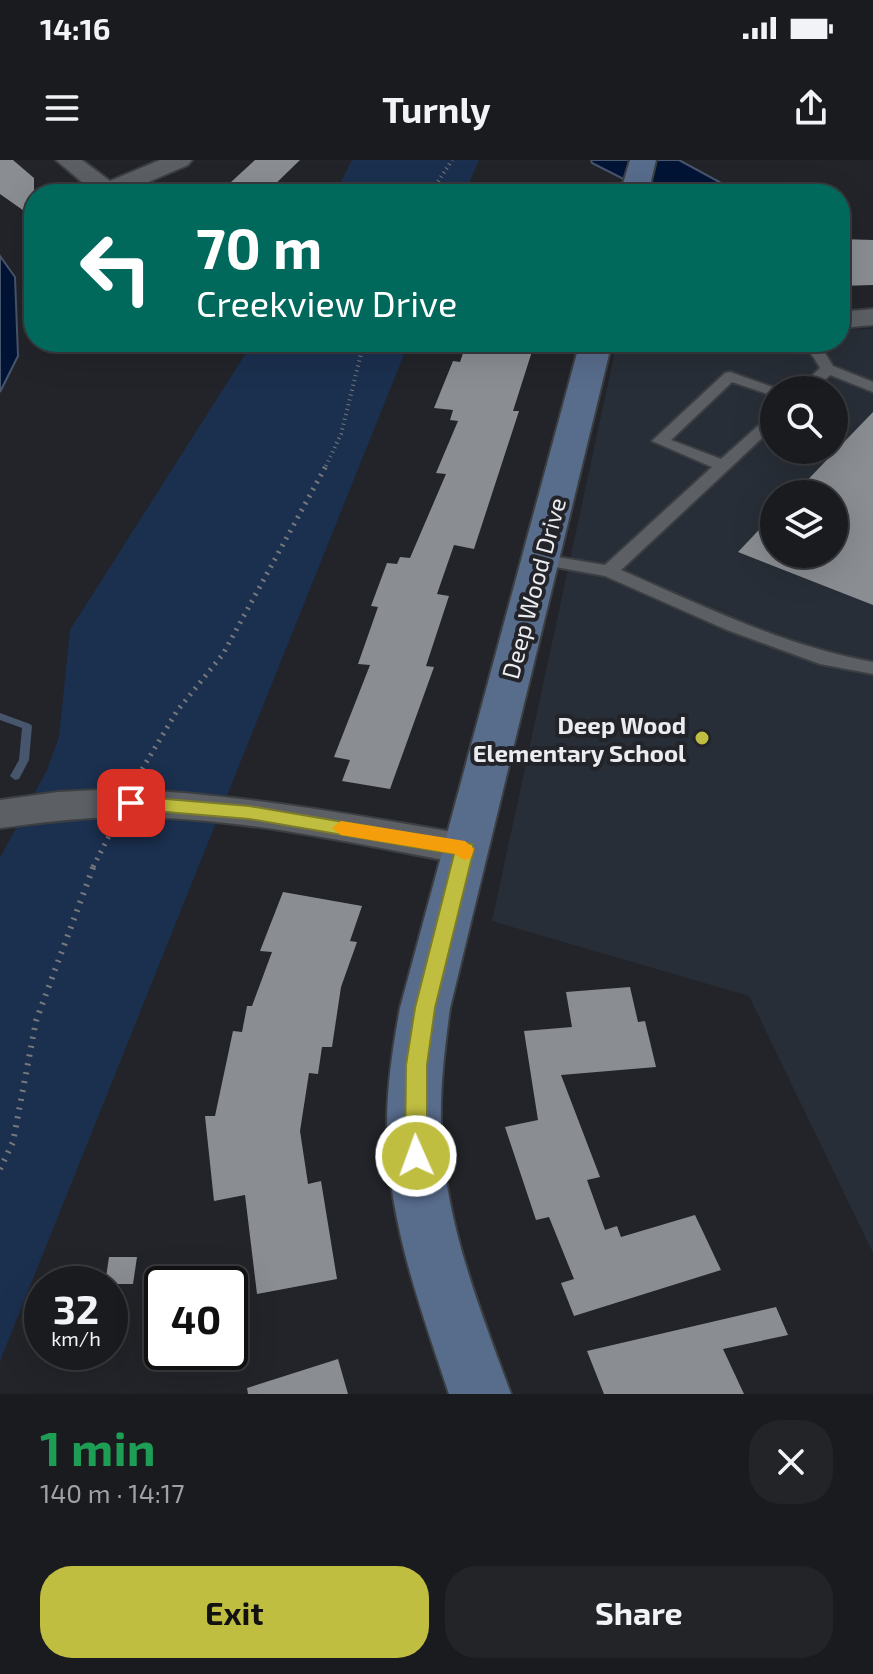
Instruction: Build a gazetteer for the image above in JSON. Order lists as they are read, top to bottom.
{
  "streets": {
    "street": ["Deep Wood Drive"]
  },
  "places": ["Deep Wood Elementary School"],
  "page": {
    "status": "14:16",
    "header": "Turnly",
    "turn": ["70 m", "Creekview Drive"],
    "speed": "32 km/h",
    "limit": "40",
    "heading": ["1 min", "140 m · 14:17"],
    "buttons": ["Exit", "Share"]
  }
}
